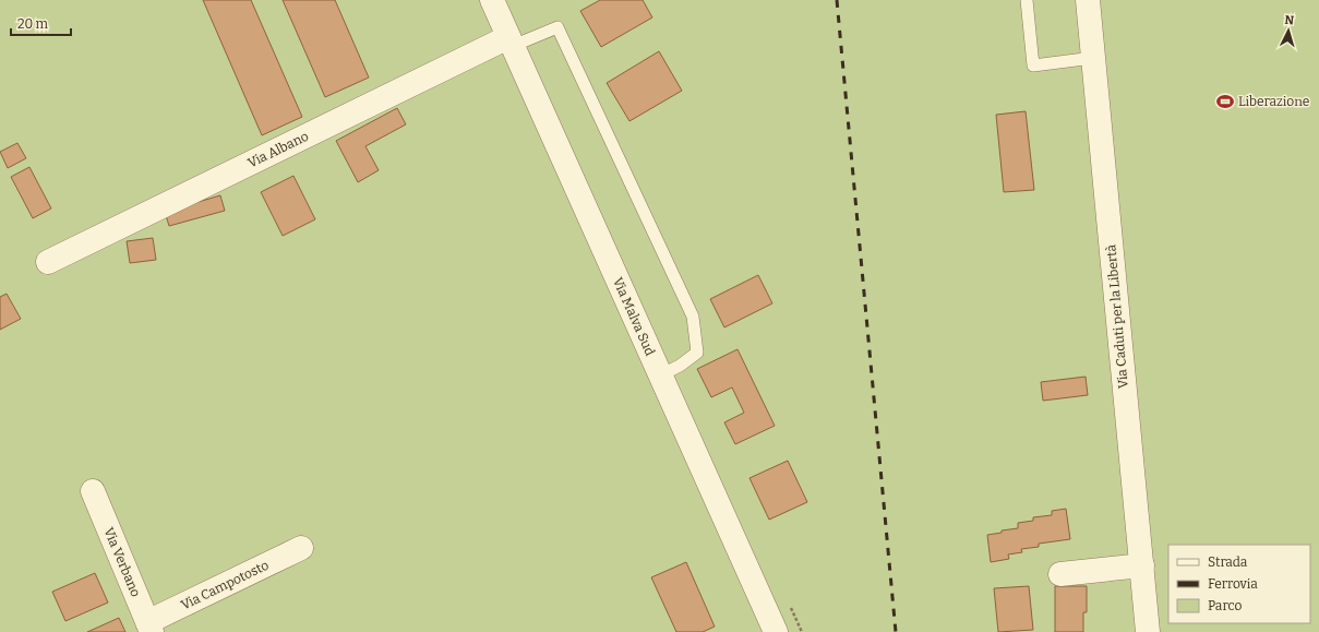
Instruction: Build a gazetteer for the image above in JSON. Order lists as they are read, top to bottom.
{
  "streets": {
    "street": [
      "Via Albano",
      "Via Malva Sud",
      "Via Caduti per la Libertà",
      "Via Verbano",
      "Via Campotosto"
    ]
  },
  "crossings": [
    ["Via Albano", "Via Malva Sud"],
    ["Via Verbano", "Via Campotosto"]
  ],
  "places": {
    "sports": ["Liberazione"]
  },
  "legend": ["Strada", "Ferrovia", "Parco"],
  "scale_bar": "20 m",
  "north": "top"
}
